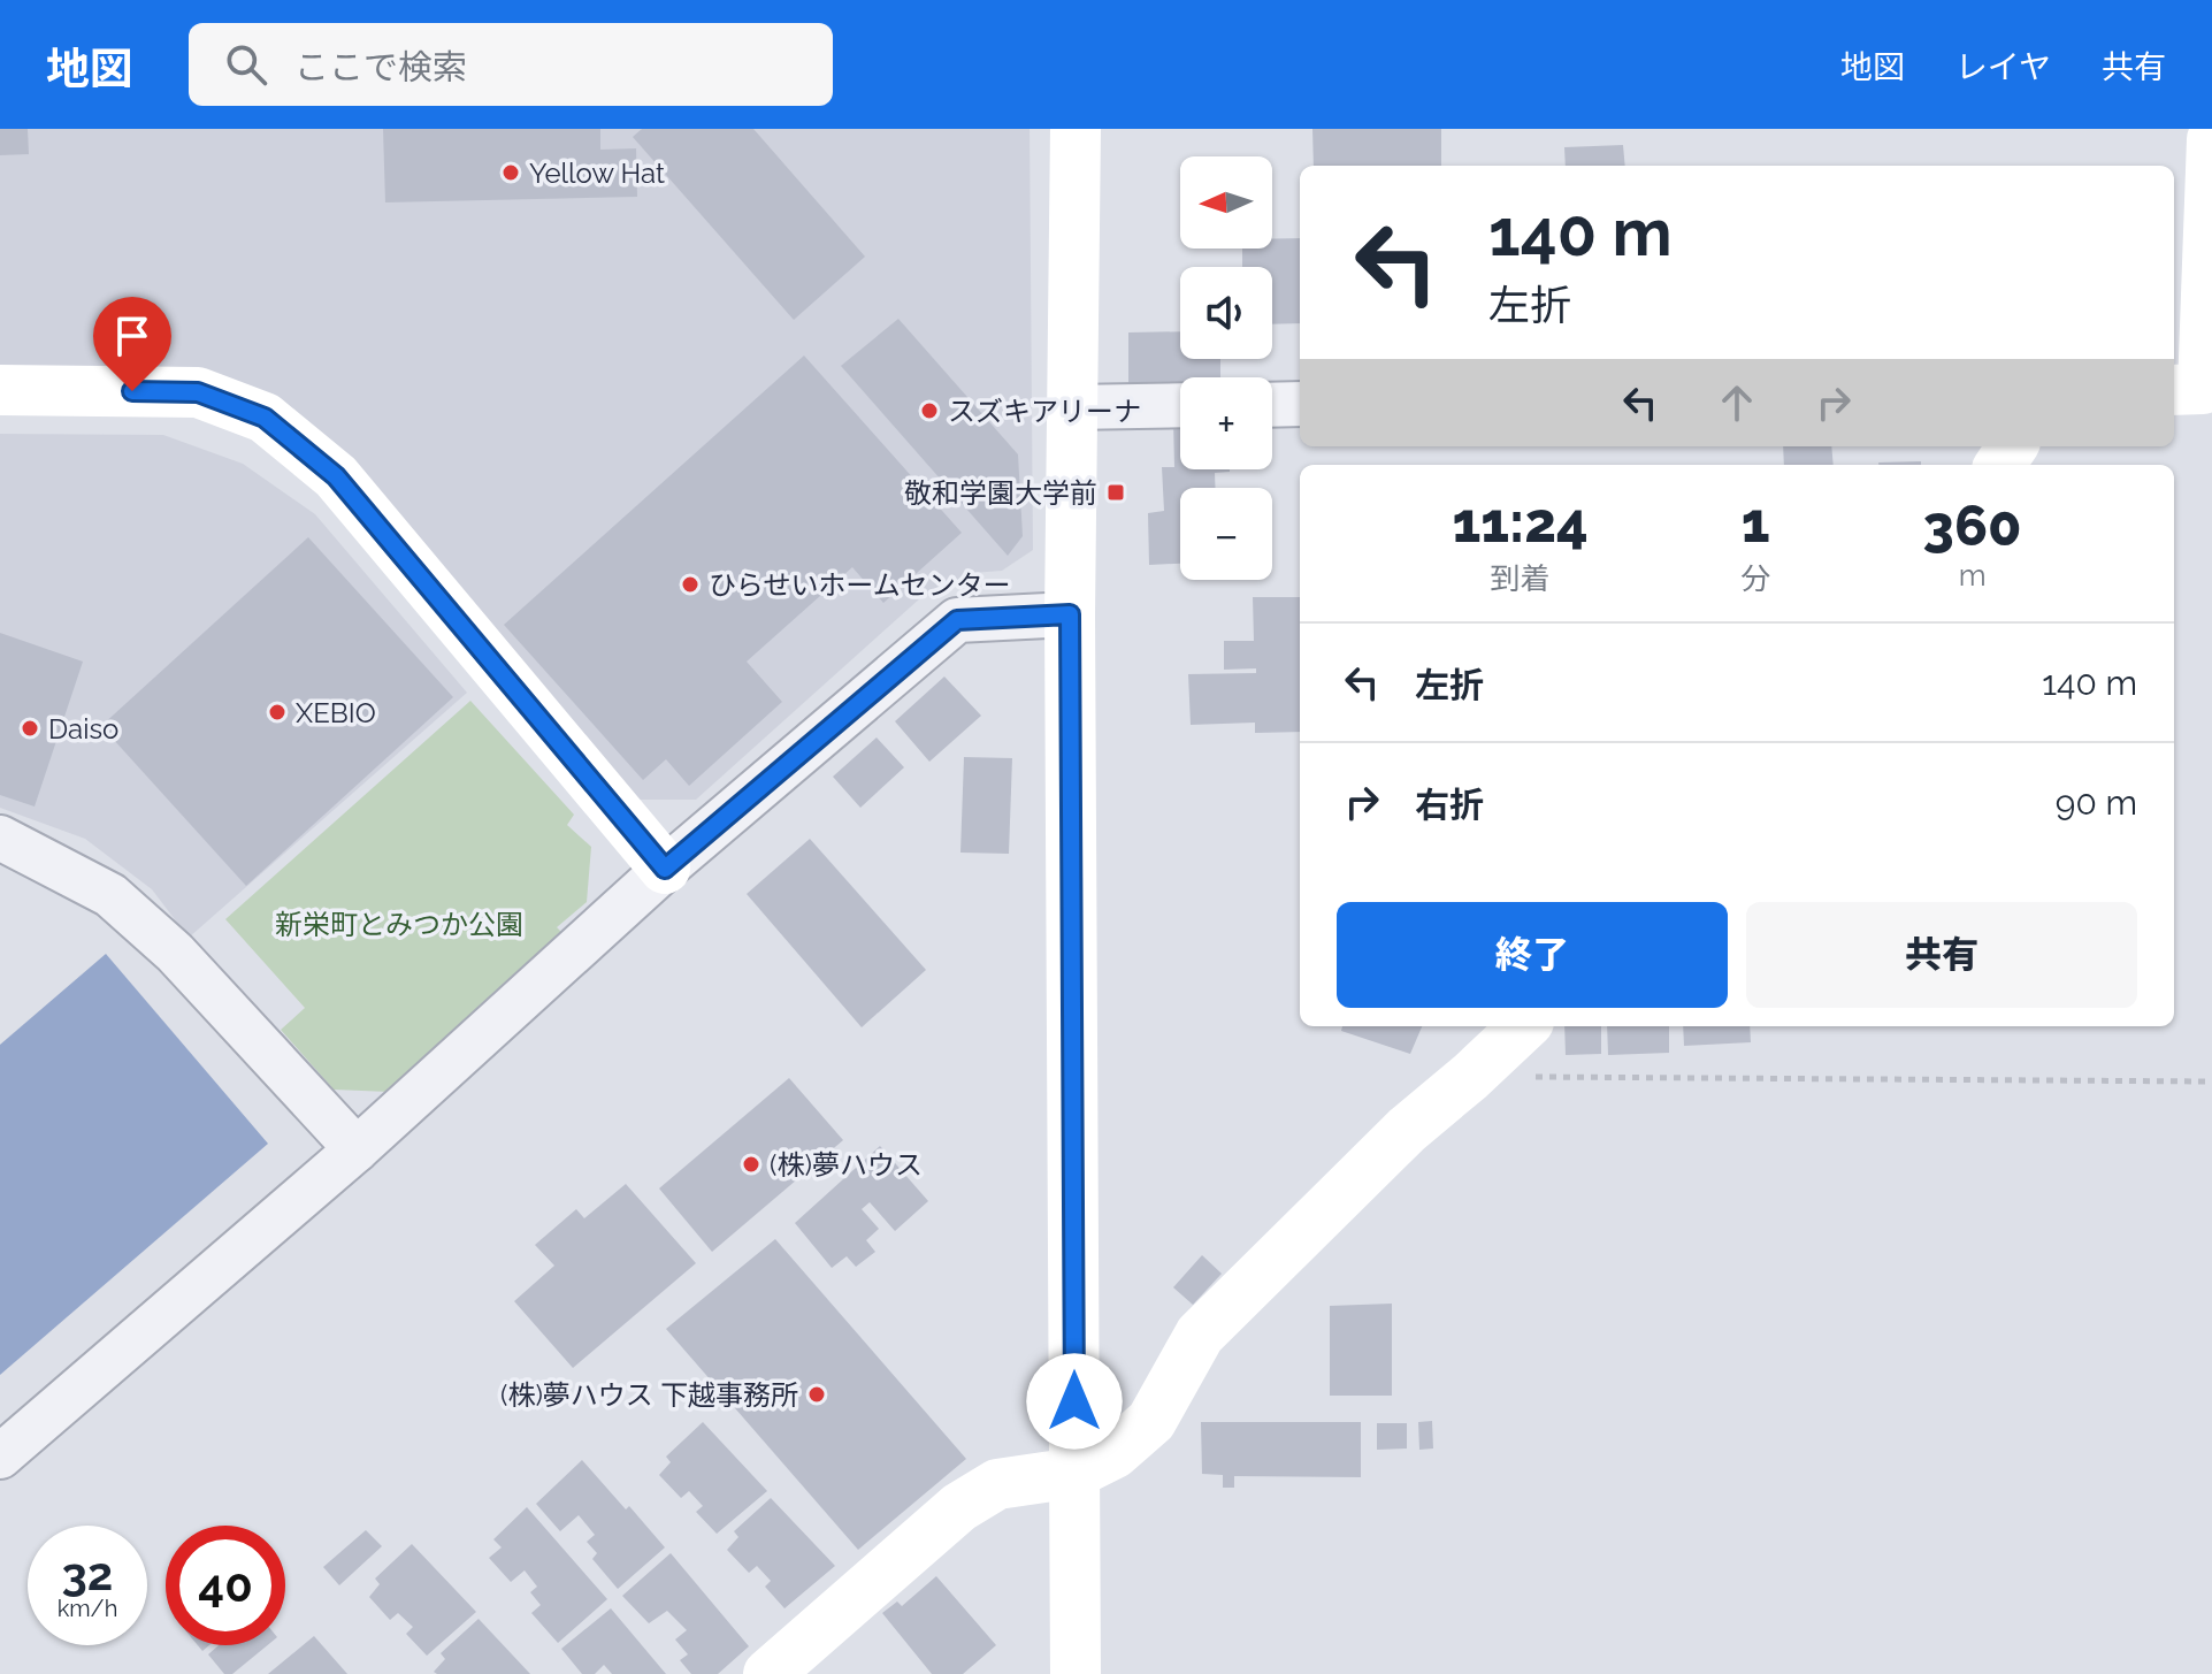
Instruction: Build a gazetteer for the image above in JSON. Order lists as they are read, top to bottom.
{
  "parks": ["新栄町とみつか公園"],
  "places": {
    "other": [
      "Yellow Hat",
      "スズキアリーナ",
      "ひらせいホームセンター",
      "XEBIO",
      "Daiso",
      "(株)夢ハウス",
      "(株)夢ハウス 下越事務所"
    ],
    "transit": ["敬和学園大学前"]
  },
  "north": "left",
  "page": {
    "header": "地図",
    "search": "ここで検索",
    "nav": ["地図", "レイヤ", "共有"],
    "map_buttons": ["+", "−"],
    "turn": ["140 m", "左折"],
    "eta": [
      "11:24",
      "到着",
      "1",
      "分",
      "360",
      "m"
    ],
    "list": [
      {
        "name": "左折",
        "value": "140 m"
      },
      {
        "name": "右折",
        "value": "90 m"
      }
    ],
    "buttons": ["終了", "共有"],
    "speed": "32 km/h",
    "limit": "40"
  }
}
